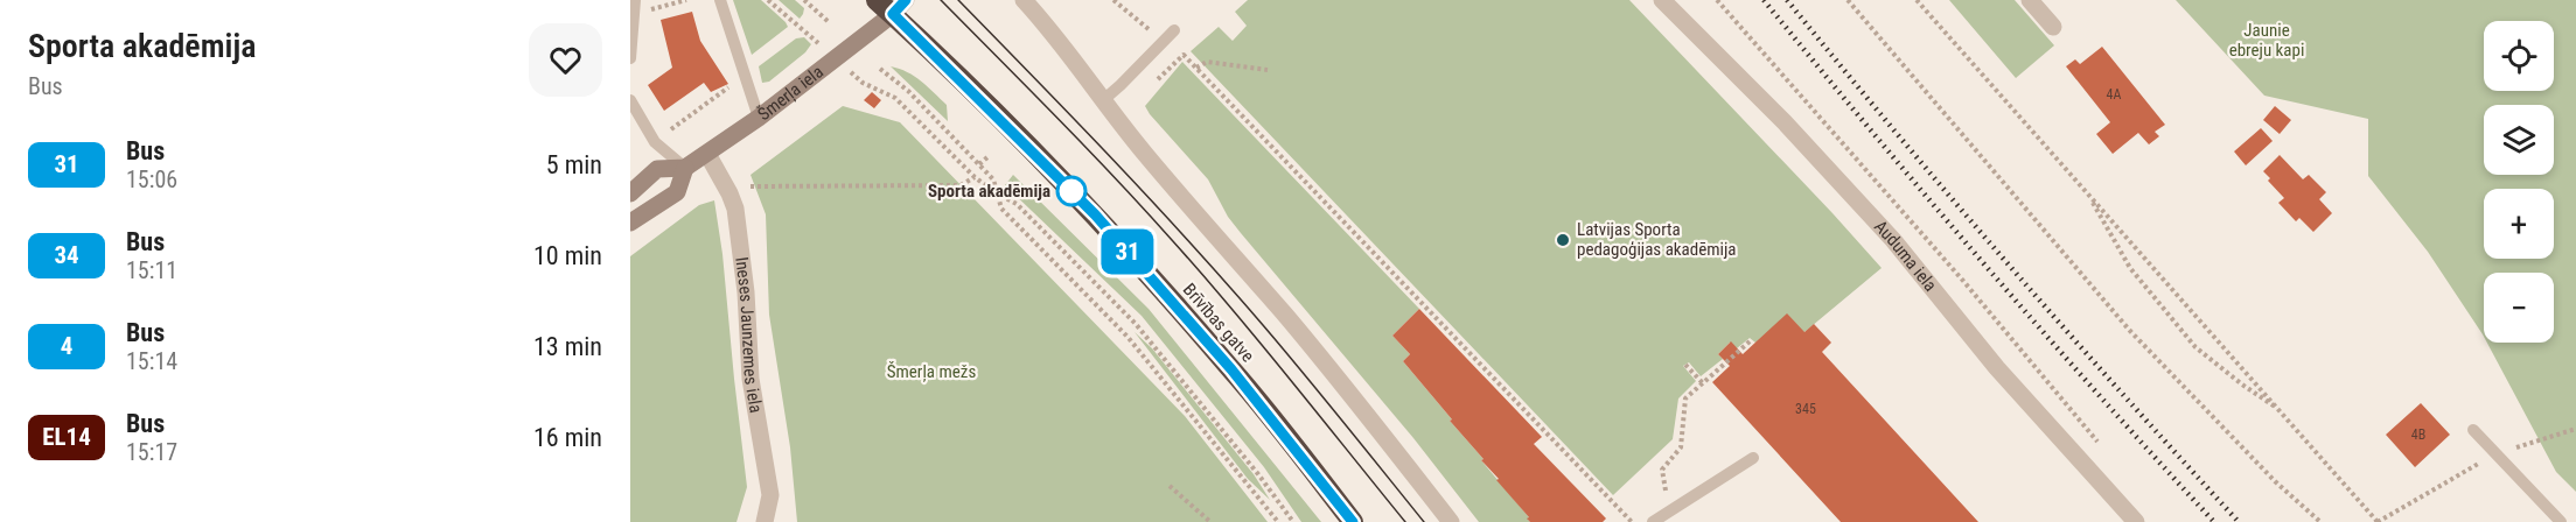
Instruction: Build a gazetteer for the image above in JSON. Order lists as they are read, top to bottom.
{
  "streets": {
    "highway": ["Brīvības gatve"],
    "street": ["Šmerļa iela", "Auduma iela", "Ineses Jaunzemes iela"]
  },
  "crossings": [
    ["Šmerļa iela", "Brīvības gatve"],
    ["Šmerļa iela", "Ineses Jaunzemes iela"]
  ],
  "parks": ["Jaunie ebreju kapi", "Šmerļa mežs"],
  "places": ["Sporta akadēmija", "Latvijas Sporta pedagoģijas akadēmija"],
  "lines": ["bus line 31"],
  "house_numbers": ["4A", "345", "4B"],
  "page": {
    "heading": ["Sporta akadēmija", "Bus"],
    "on_map": "31",
    "map_buttons": ["+", "−"],
    "list": [
      {
        "mark": "31",
        "name": "Bus",
        "note": "15:06",
        "value": "5 min"
      },
      {
        "mark": "34",
        "name": "Bus",
        "note": "15:11",
        "value": "10 min"
      },
      {
        "mark": "4",
        "name": "Bus",
        "note": "15:14",
        "value": "13 min"
      },
      {
        "mark": "EL14",
        "name": "Bus",
        "note": "15:17",
        "value": "16 min"
      }
    ]
  }
}
